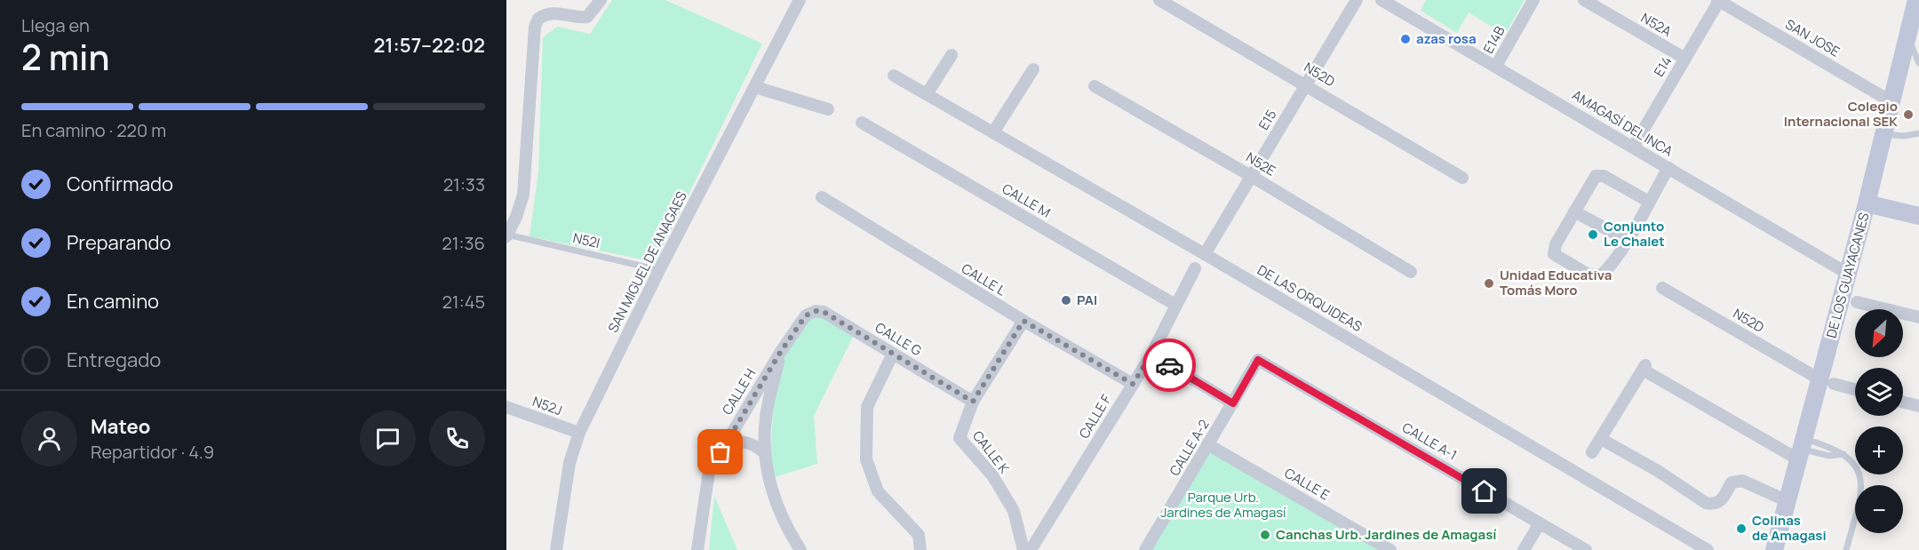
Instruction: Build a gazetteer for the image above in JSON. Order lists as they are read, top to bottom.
{
  "streets": {
    "street": [
      "N52A",
      "SAN JOSE",
      "E14B",
      "E14",
      "N52D",
      "E15",
      "AMAGASÍ DEL INCA",
      "N52E",
      "CALLE M",
      "SAN MIGUEL DE ANAGAES",
      "DE LOS GUAYACANES",
      "CALLE L",
      "DE LAS ORQUIDEAS",
      "CALLE G",
      "CALLE H",
      "N52J",
      "CALLE F",
      "CALLE A-1",
      "CALLE A-2",
      "CALLE K",
      "CALLE E"
    ],
    "lane": ["N52I"]
  },
  "crossings": [
    ["N52A", "E14"],
    ["SAN JOSE", "E14"],
    ["SAN JOSE", "DE LOS GUAYACANES"],
    ["E14B", "AMAGASÍ DEL INCA"],
    ["E14", "AMAGASÍ DEL INCA"],
    ["N52D", "E15"],
    ["N52D", "DE LOS GUAYACANES"],
    ["E15", "N52E"],
    ["E15", "DE LAS ORQUIDEAS"],
    ["AMAGASÍ DEL INCA", "DE LOS GUAYACANES"],
    ["CALLE M", "CALLE F"],
    ["N52I", "SAN MIGUEL DE ANAGAES"],
    ["SAN MIGUEL DE ANAGAES", "N52J"],
    ["CALLE L", "CALLE F"],
    ["CALLE L", "CALLE K"],
    ["CALLE G", "CALLE H"],
    ["CALLE G", "CALLE K"],
    ["CALLE A-1", "CALLE A-2"],
    ["CALLE A-2", "CALLE E"]
  ],
  "parks": ["Parque Urb. Jardines de Amagasí"],
  "places": [
    "azas rosa",
    "Colegio Internacional SEK",
    "Conjunto Le Chalet",
    "Unidad Educativa Tomás Moro",
    "PAI",
    "Colinas de Amagasi",
    "Canchas Urb. Jardines de Amagasí"
  ],
  "north": "bottom left",
  "page": {
    "heading": ["2 min", "Llega en", "21:57–22:02"],
    "panel": ["Mateo", "Repartidor · 4.9"],
    "bar": "En camino · 220 m",
    "list": [
      ["Confirmado", "21:33"],
      ["Preparando", "21:36"],
      ["En camino", "21:45"],
      "Entregado"
    ],
    "map_buttons": ["+", "−"]
  }
}
